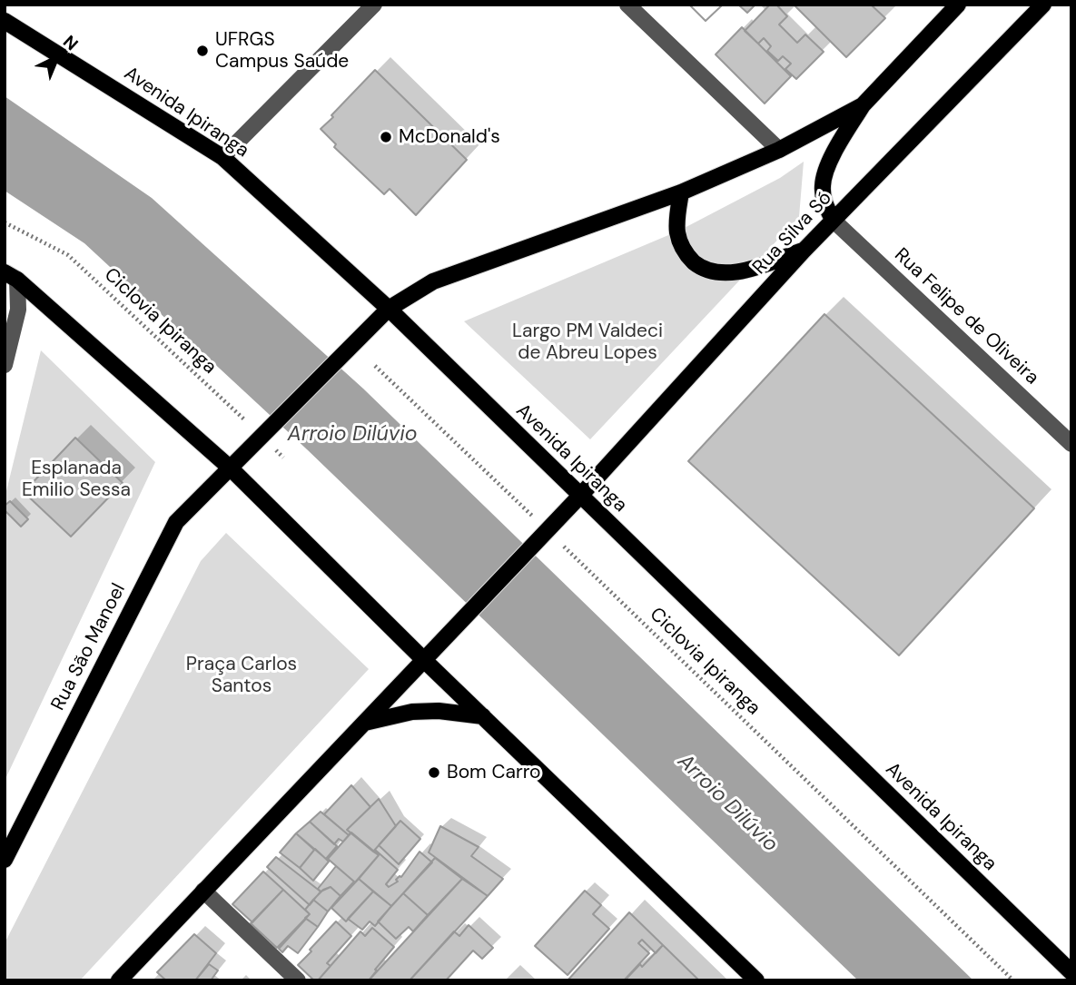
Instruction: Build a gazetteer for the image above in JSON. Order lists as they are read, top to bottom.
{
  "streets": {
    "main road": ["Avenida Ipiranga", "Rua Silva Só", "Rua São Manoel"],
    "street": ["Rua Felipe de Oliveira"],
    "path": ["Ciclovia Ipiranga"]
  },
  "crossings": [
    ["Avenida Ipiranga", "Rua Silva Só"],
    ["Avenida Ipiranga", "Rua São Manoel"],
    ["Rua Silva Só", "Rua Felipe de Oliveira"],
    ["Rua Silva Só", "Ciclovia Ipiranga"],
    ["Ciclovia Ipiranga", "Rua São Manoel"]
  ],
  "water": ["Arroio Dilúvio"],
  "parks": ["Largo PM Valdeci de Abreu Lopes", "Esplanada Emilio Sessa", "Praça Carlos Santos"],
  "places": ["UFRGS Campus Saúde", "McDonald's", "Bom Carro"],
  "north": "top right"
}
